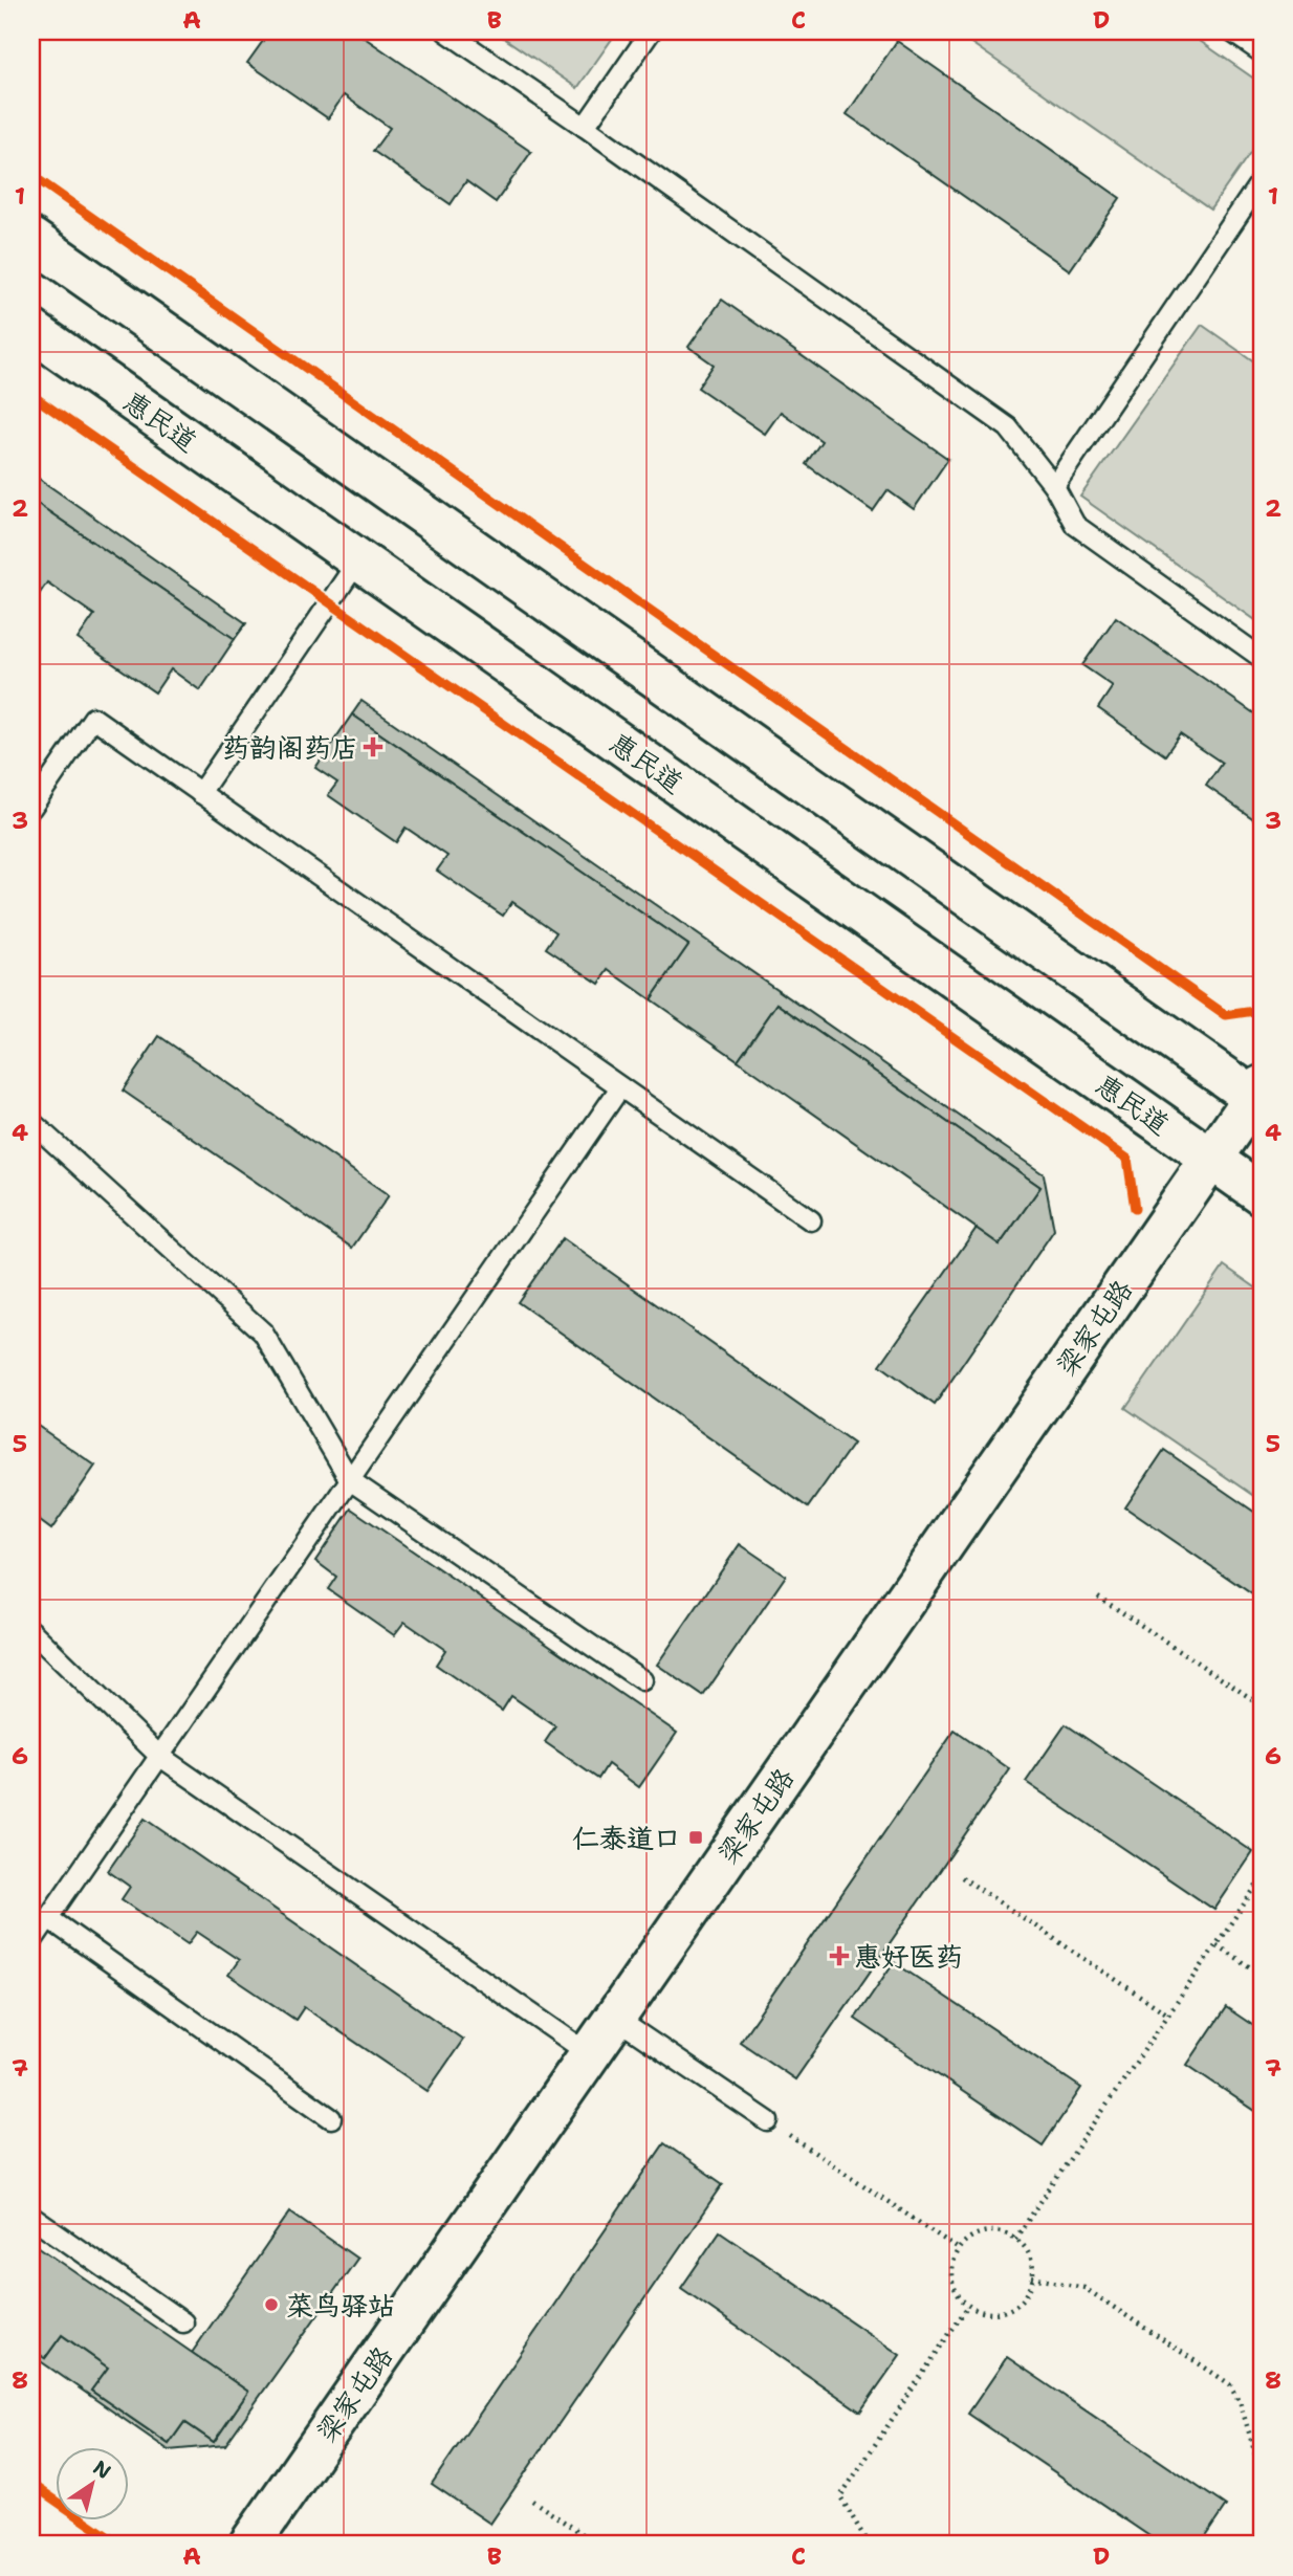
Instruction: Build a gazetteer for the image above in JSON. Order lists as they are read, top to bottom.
{
  "streets": {
    "main road": ["惠民道", "梁家屯路"]
  },
  "crossings": [
    ["惠民道", "梁家屯路"]
  ],
  "places": {
    "health": ["药韵阁药店", "惠好医药"],
    "transit": ["仁泰道口"],
    "other": ["菜鸟驿站"]
  },
  "north": "top right",
  "grid": {
    "columns": [
      "A",
      "B",
      "C",
      "D"
    ],
    "rows": [
      "1",
      "2",
      "3",
      "4",
      "5",
      "6",
      "7",
      "8"
    ]
  }
}
